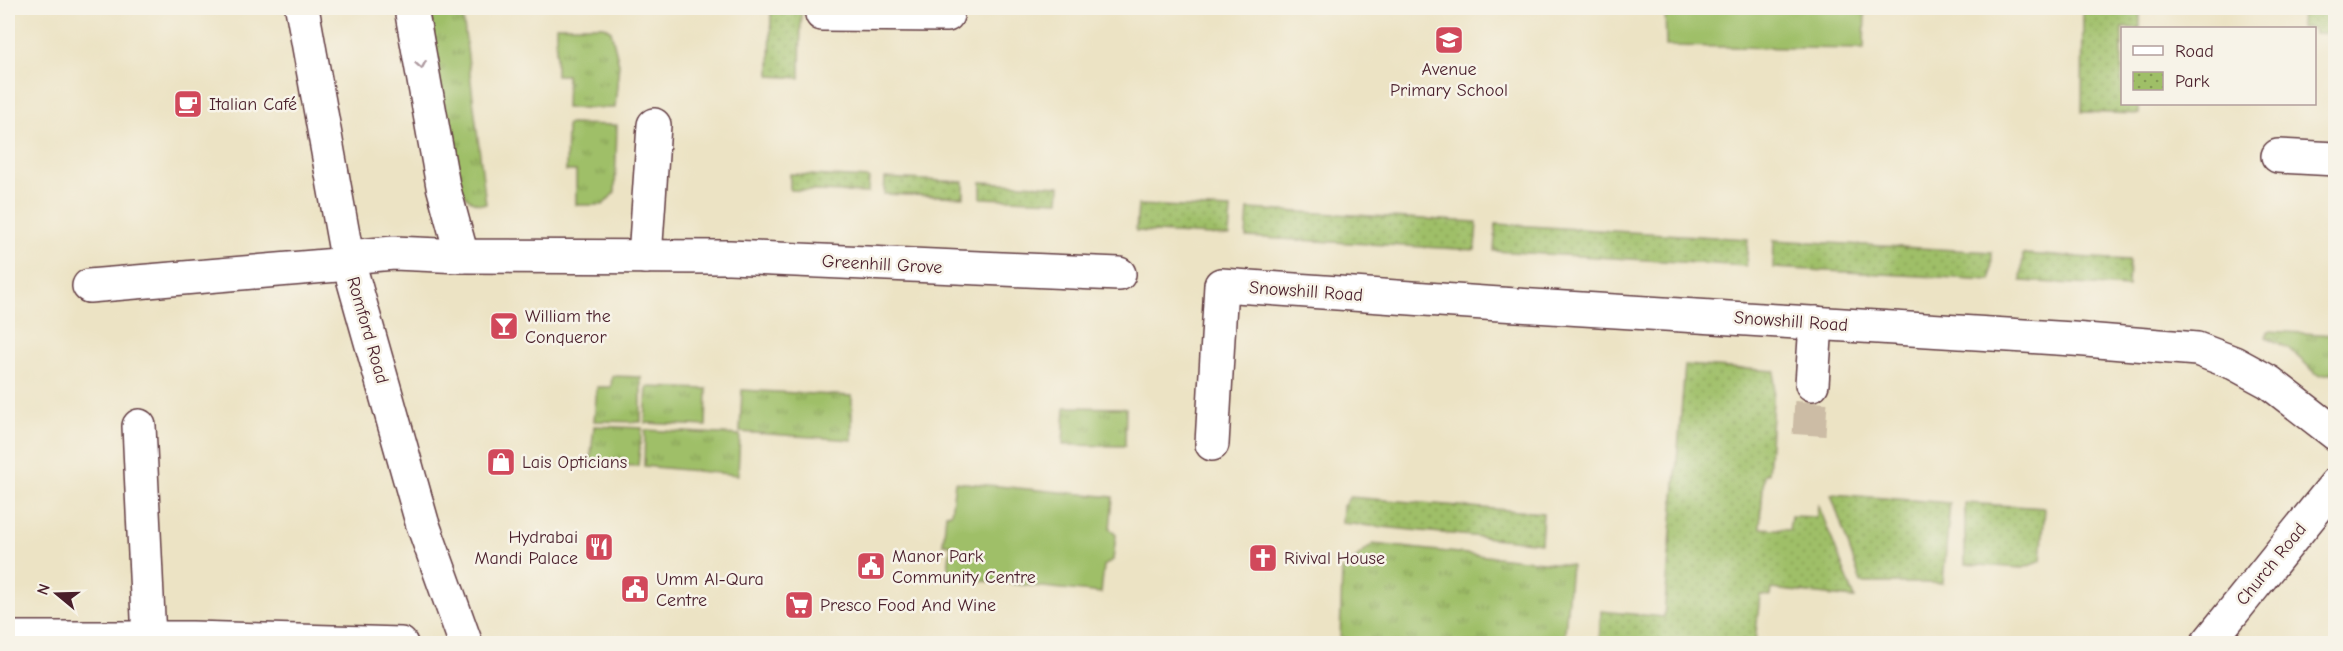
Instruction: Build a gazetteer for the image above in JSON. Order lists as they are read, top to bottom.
{
  "streets": {
    "street": [
      "Greenhill Grove",
      "Snowshill Road",
      "Romford Road",
      "Church Road"
    ]
  },
  "crossings": [
    ["Greenhill Grove", "Romford Road"]
  ],
  "places": {
    "school or university": ["Avenue Primary School"],
    "cafe": ["Italian Café"],
    "bar": ["William the Conqueror"],
    "shop": ["Lais Opticians"],
    "restaurant": ["Hydrabai Mandi Palace"],
    "church": ["Rivival House"],
    "public building": ["Manor Park Community Centre", "Umm Al-Qura Centre"],
    "supermarket": ["Presco Food And Wine"]
  },
  "legend": ["Road", "Park"],
  "north": "left"
}
